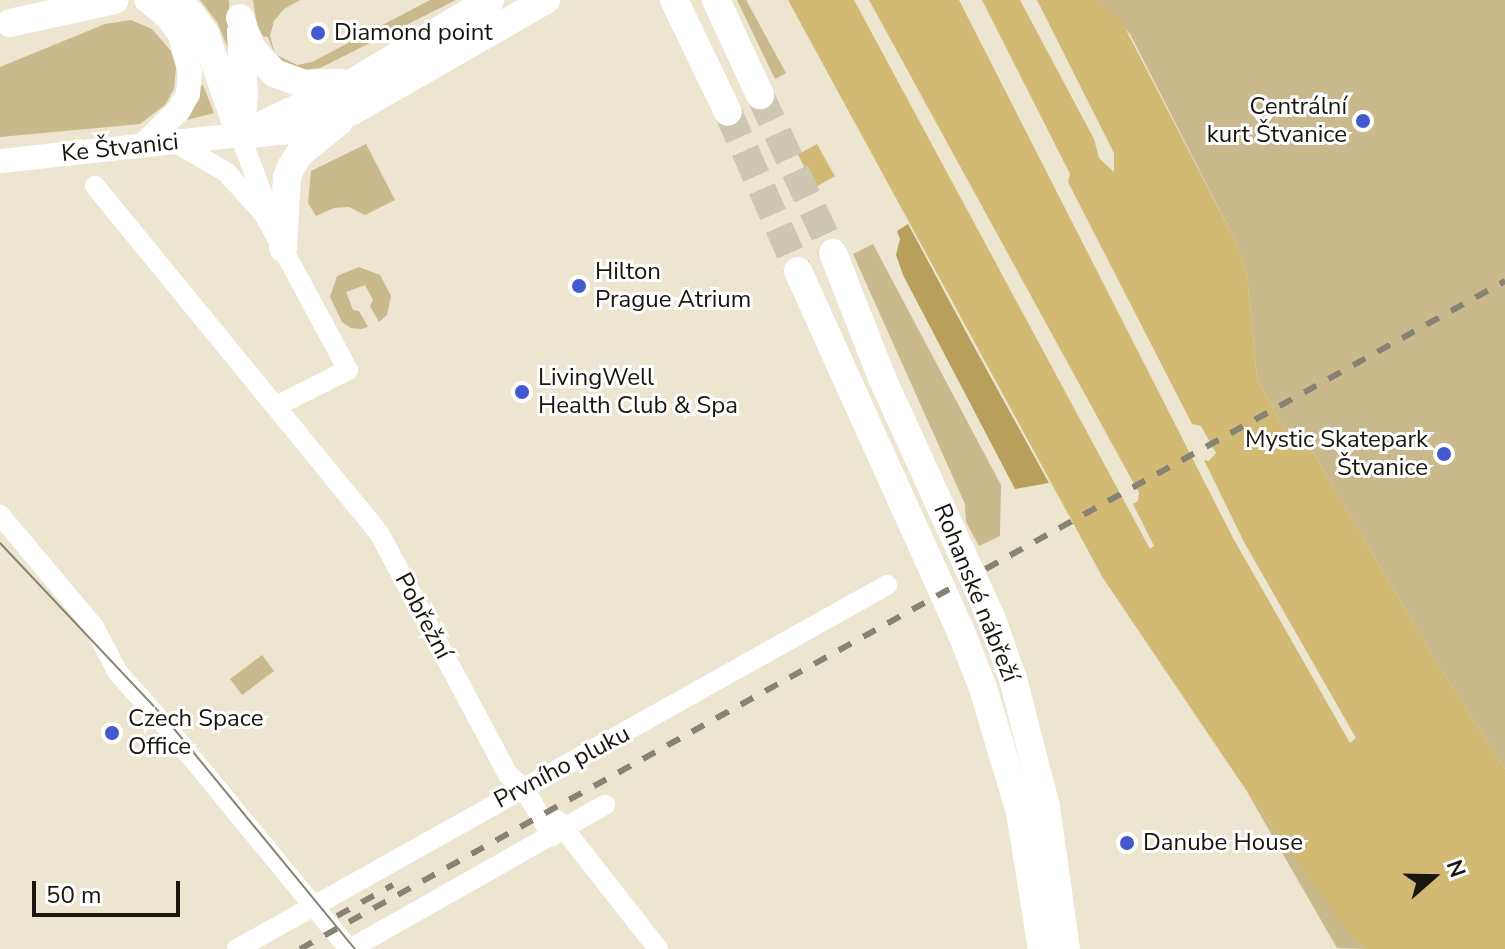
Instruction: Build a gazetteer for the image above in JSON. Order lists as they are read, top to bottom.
{
  "streets": {
    "main road": ["Rohanské nábřeží"],
    "street": ["Ke Štvanici", "Pobřežní", "Prvního pluku"]
  },
  "crossings": [
    ["Pobřežní", "Prvního pluku"]
  ],
  "places": [
    "Diamond point",
    "Centrální kurt Štvanice",
    "Hilton Prague Atrium",
    "LivingWell Health Club & Spa",
    "Mystic Skatepark Štvanice",
    "Czech Space Office",
    "Danube House"
  ],
  "scale_bar": "50 m",
  "north": "right"
}
